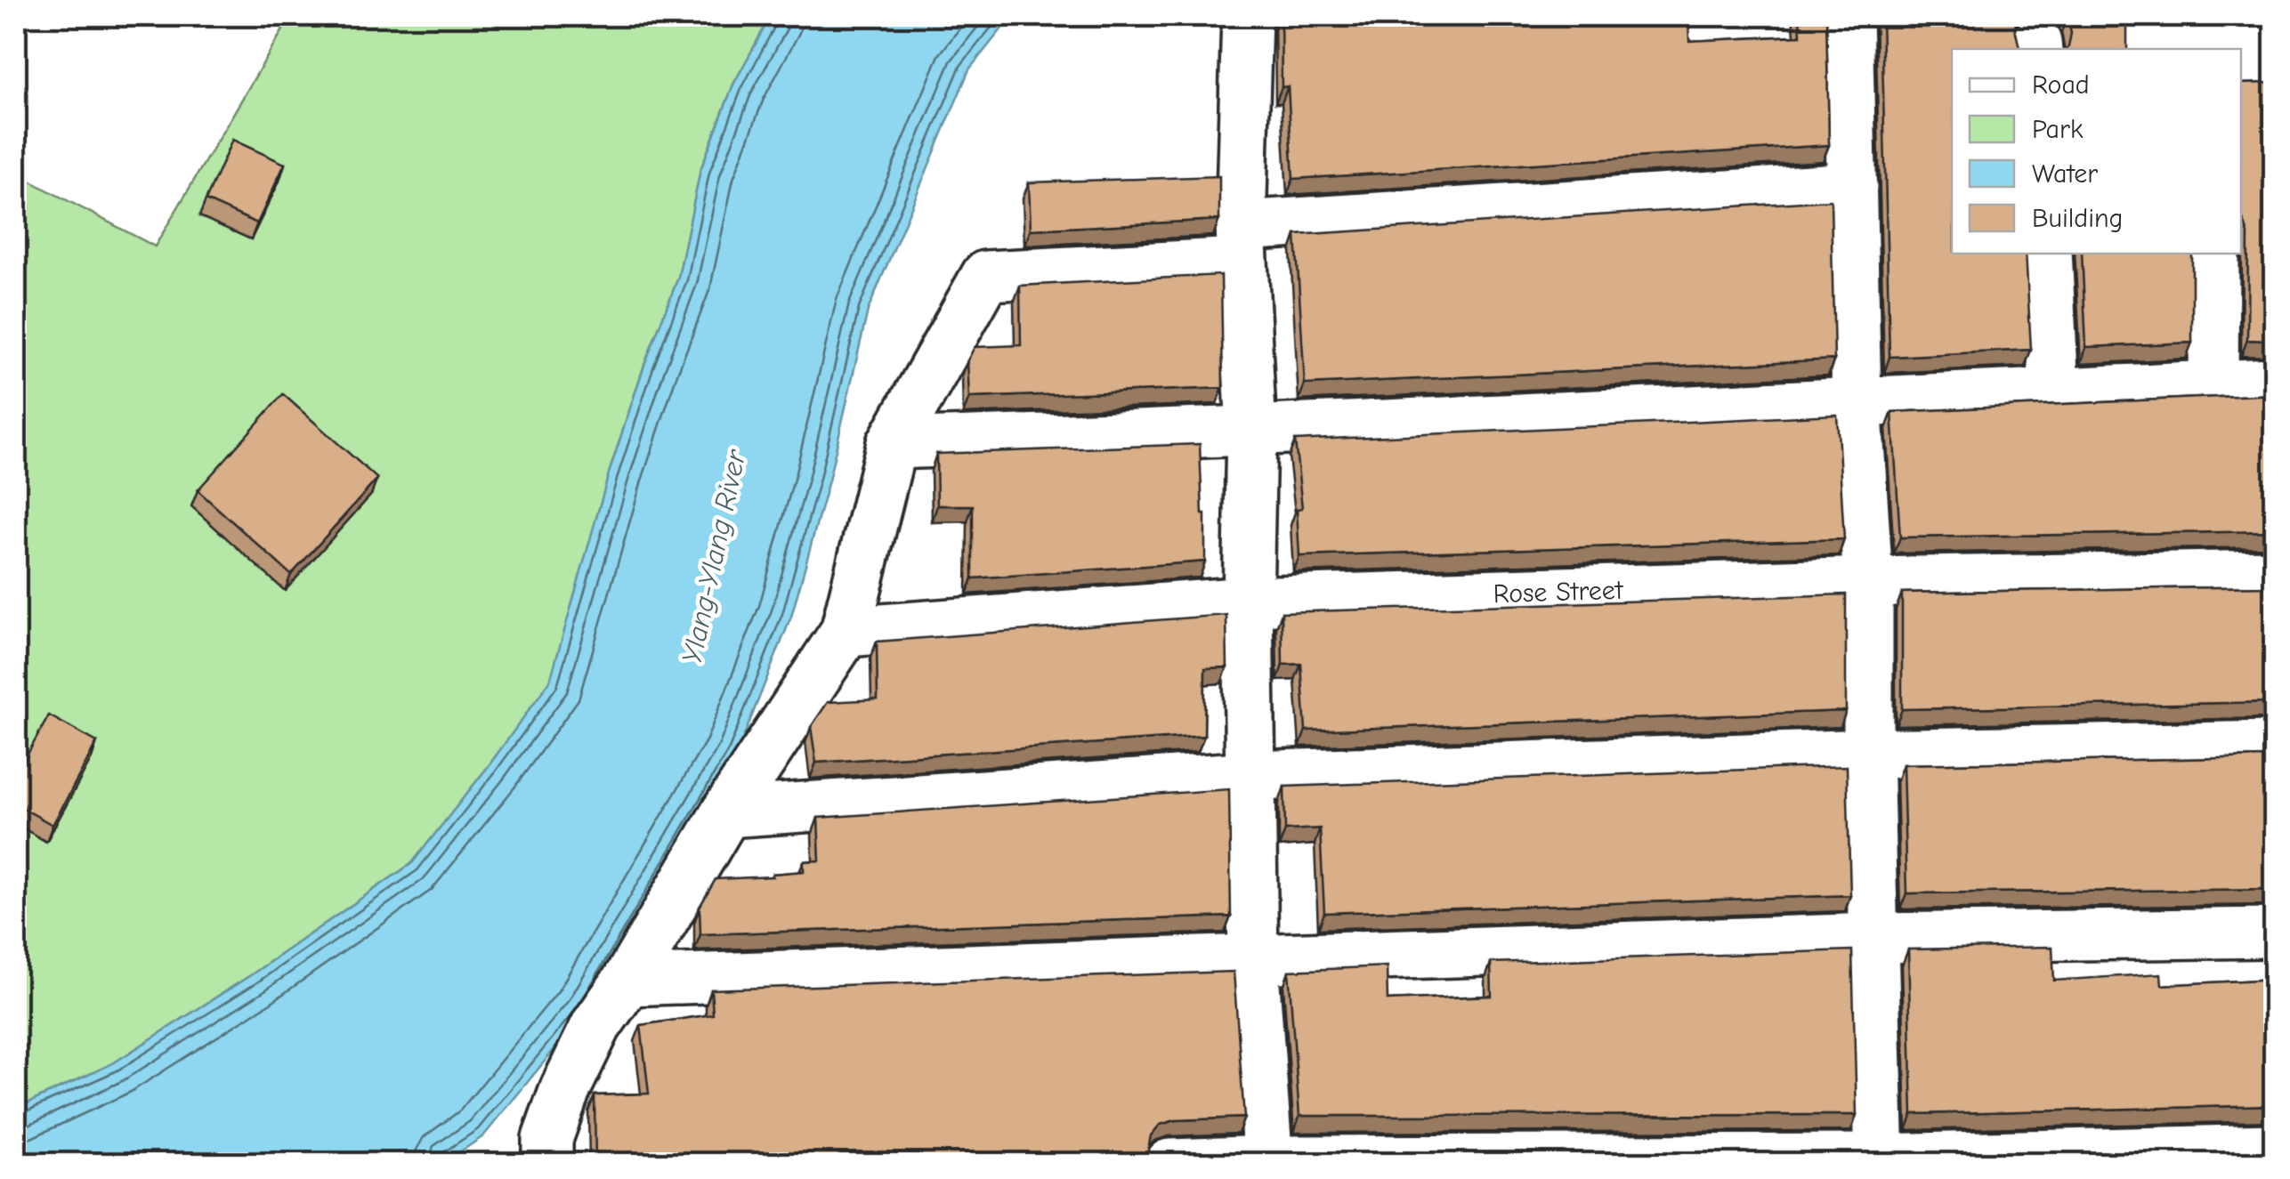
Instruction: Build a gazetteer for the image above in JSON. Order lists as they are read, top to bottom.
{
  "streets": {
    "street": ["Rose Street"]
  },
  "water": ["Ylang-Ylang River"],
  "legend": [
    "Road",
    "Park",
    "Water",
    "Building"
  ]
}
